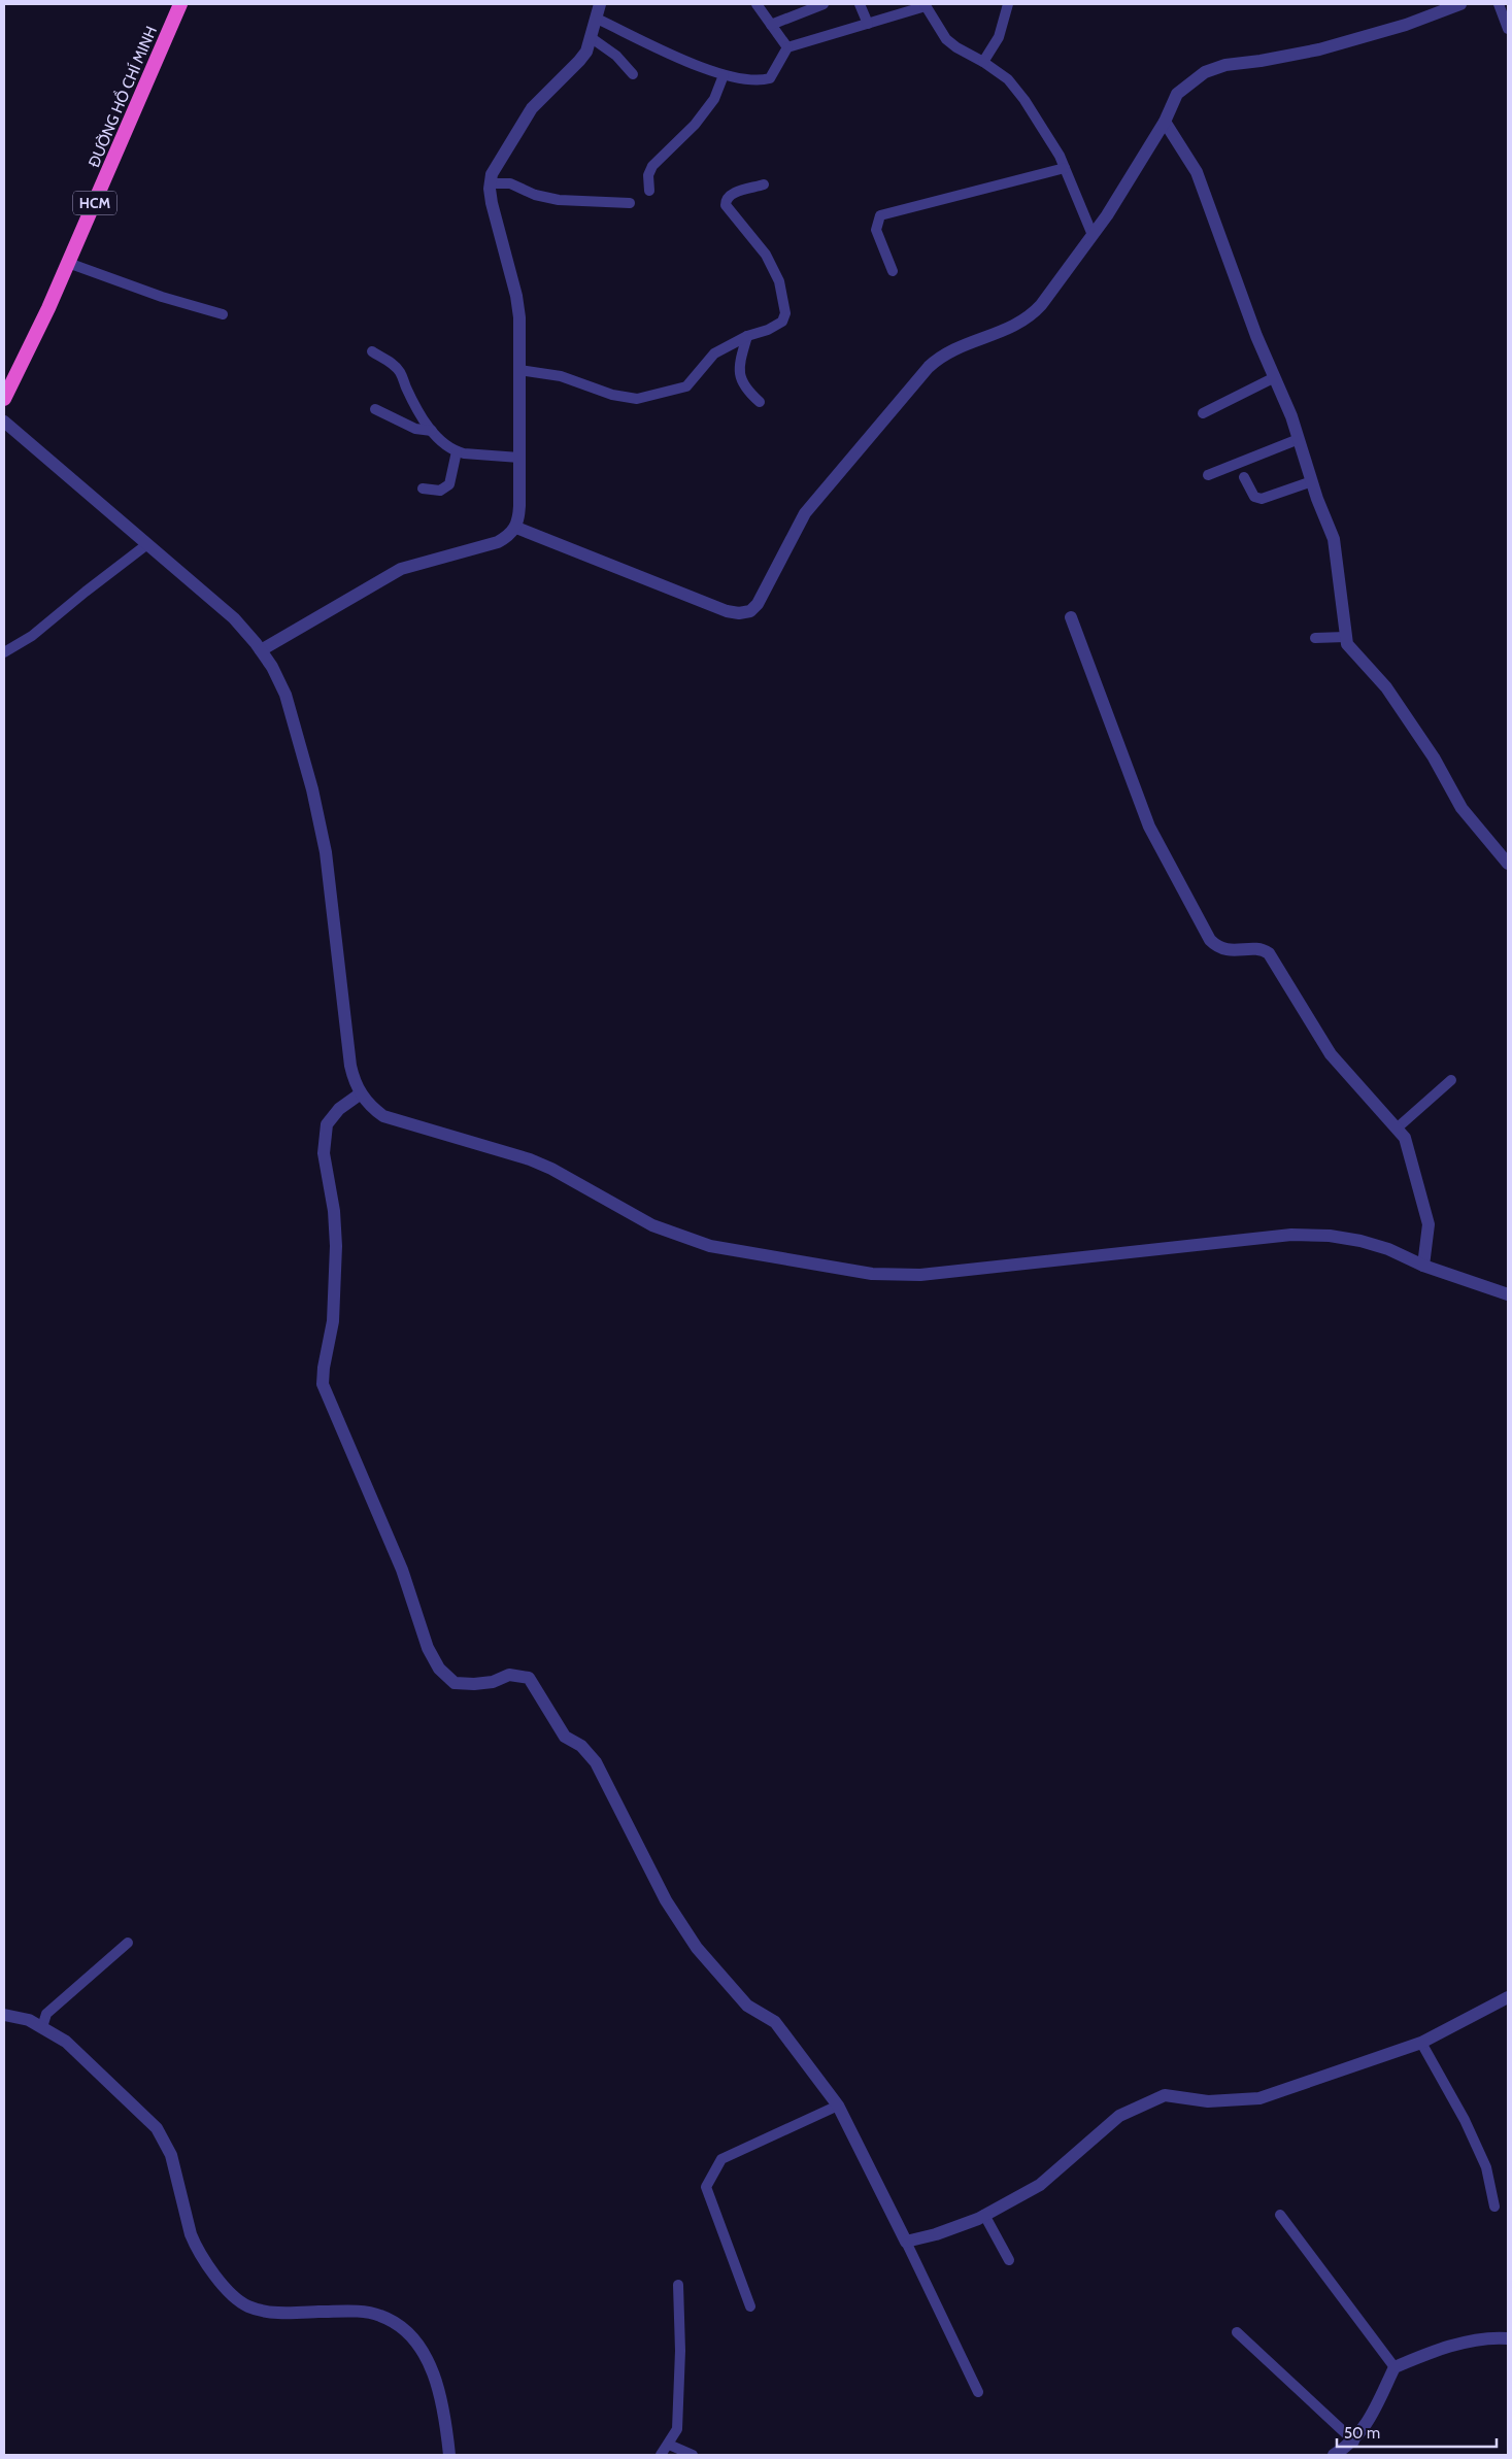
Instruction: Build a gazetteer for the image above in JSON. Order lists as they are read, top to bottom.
{
  "streets": {
    "highway": ["ĐƯỜNG HỒ CHÍ MINH", "HCM"]
  },
  "scale_bar": "50 m"
}
